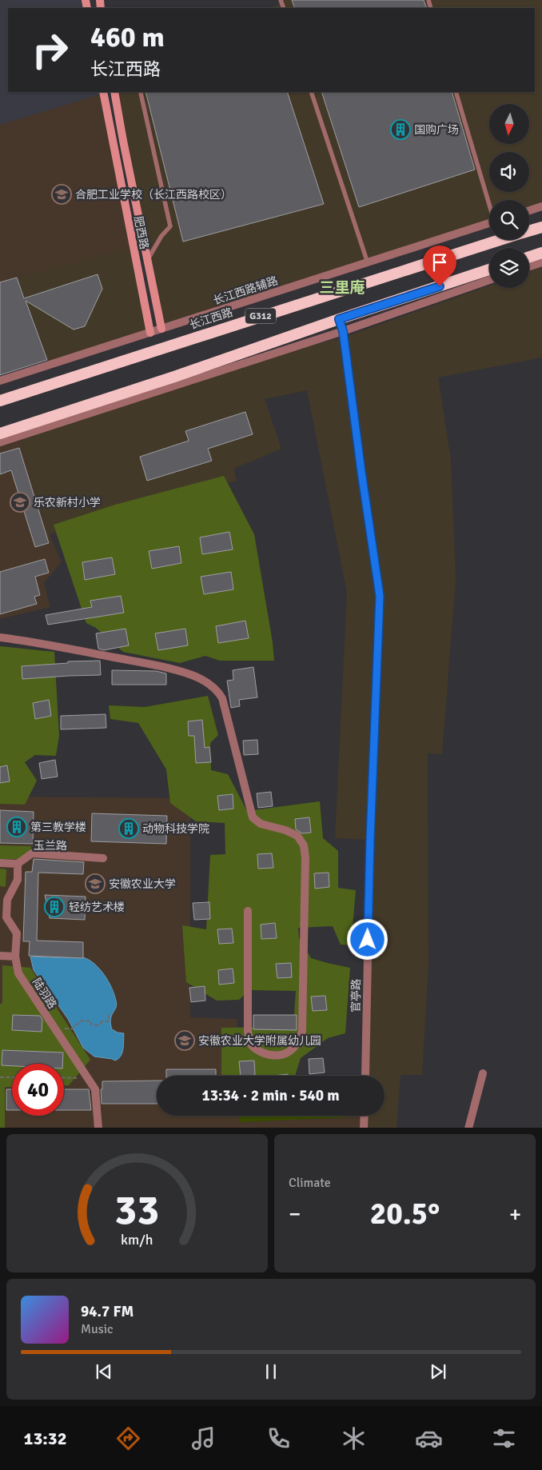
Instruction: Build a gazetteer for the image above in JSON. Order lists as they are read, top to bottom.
{
  "streets": {
    "highway": ["G312", "长江西路"],
    "main road": ["肥西路"],
    "street": [
      "长江西路辅路",
      "玉兰路",
      "陆羽路",
      "官亭路"
    ]
  },
  "crossings": [
    ["肥西路", "长江西路辅路"],
    ["玉兰路", "陆羽路"]
  ],
  "districts": ["三里庵"],
  "places": {
    "building": [
      "国购广场",
      "第三教学楼",
      "动物科技学院",
      "轻纺艺术楼"
    ],
    "school or university": [
      "合肥工业学校（长江西路校区）",
      "乐农新村小学",
      "安徽农业大学",
      "安徽农业大学附属幼儿园"
    ]
  },
  "north": "bottom",
  "page": {
    "turn": ["460 m", "长江西路"],
    "limit": "40",
    "trip": "13:34 · 2 min · 540 m",
    "tile": "Climate",
    "heat": ["−", "20.5°", "+"],
    "song": ["94.7 FM", "Music"],
    "tabs": "13:32",
    "gauge": ["33", "km/h"]
  }
}
